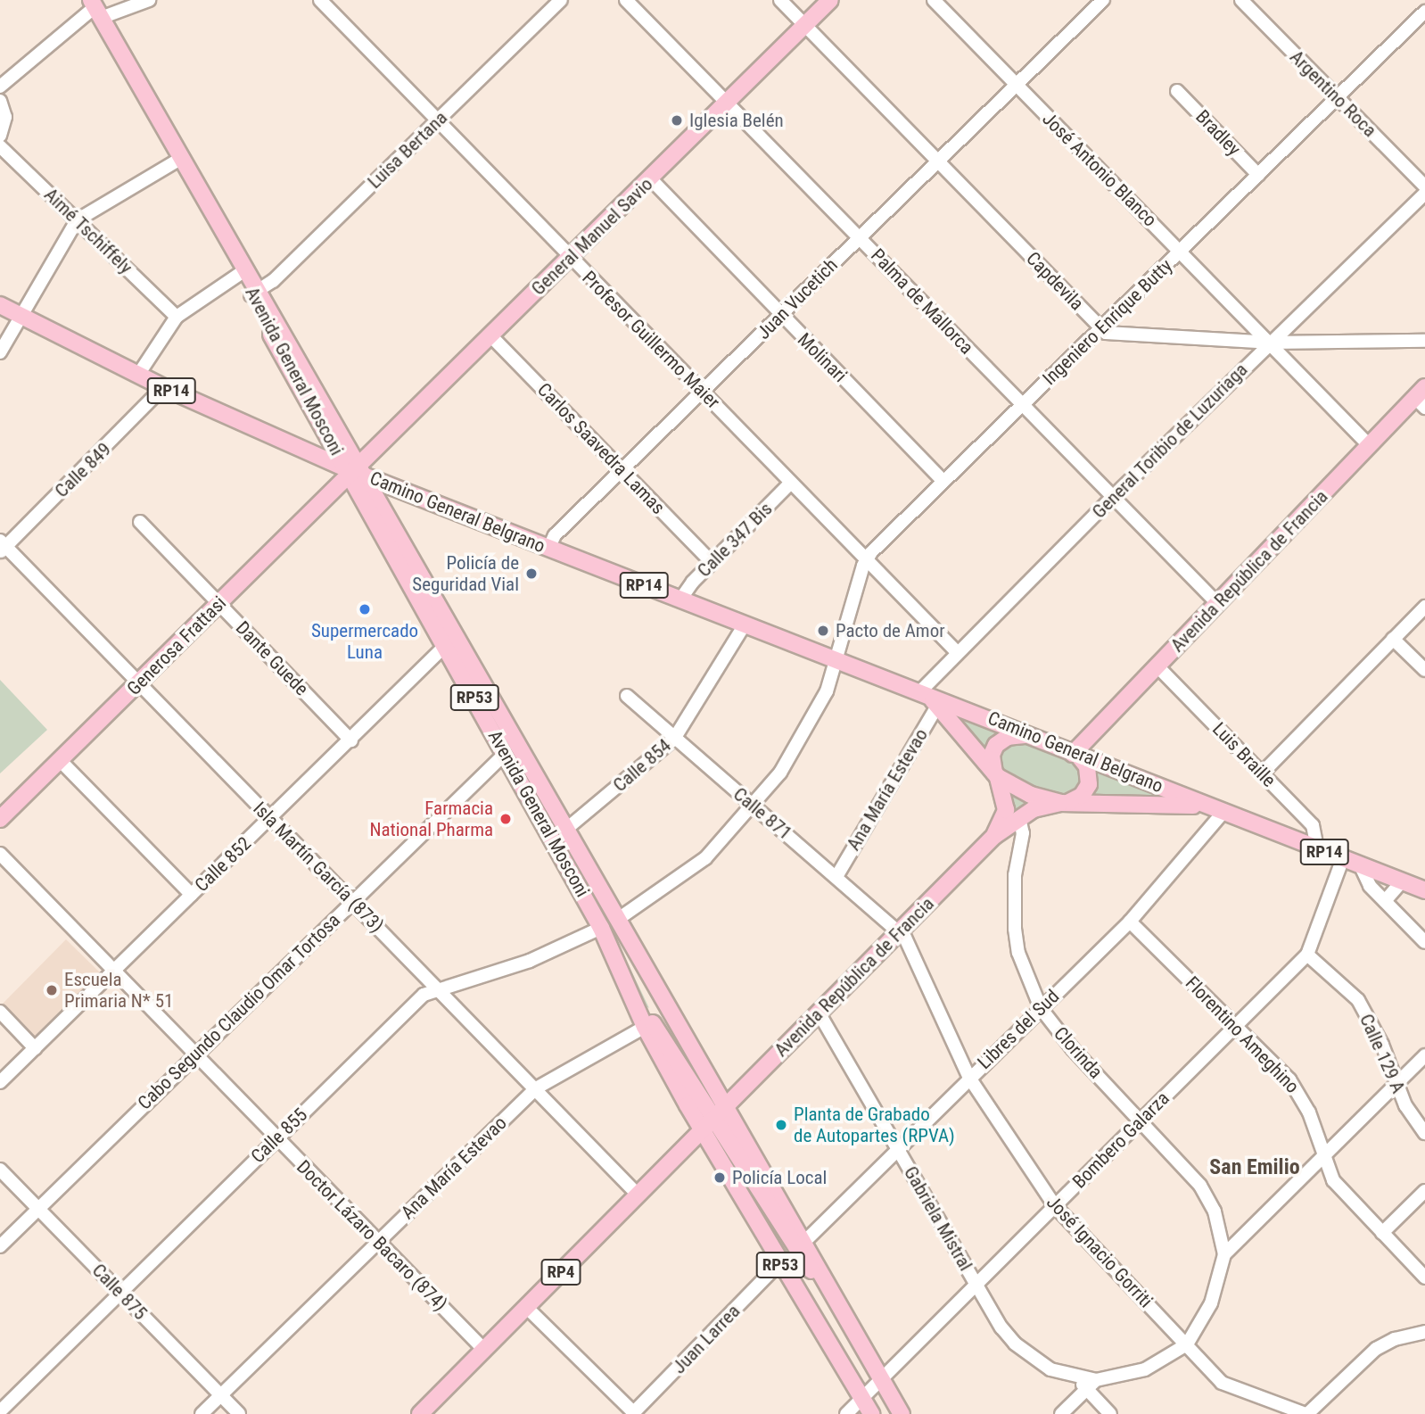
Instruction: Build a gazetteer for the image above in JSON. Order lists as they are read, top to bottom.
{
  "streets": {
    "main road": [
      "General Manuel Savio",
      "Avenida General Mosconi",
      "RP14",
      "Camino General Belgrano",
      "Avenida República de Francia",
      "Generosa Frattasi",
      "RP53",
      "RP4"
    ],
    "street": [
      "Argentino Roca",
      "Bradley",
      "Luisa Bertana",
      "José Antonio Blanco",
      "Aimé Tschiffely",
      "Capdevila",
      "Juan Vucetich",
      "Palma de Mallorca",
      "Ingeniero Enrique Butty",
      "Profesor Guillermo Maier",
      "Molinari",
      "General Toribio de Luzuriaga",
      "Carlos Saavedra Lamas",
      "Calle 849",
      "Calle 347 Bis",
      "Dante Guede",
      "Luis Braille",
      "Calle 854",
      "Ana María Estevao",
      "Calle 871",
      "Calle 852",
      "Isla Martín García (873)",
      "Cabo Segundo Claudio Omar Tortosa",
      "Libres del Sud",
      "Florentino Ameghino",
      "Clorinda",
      "Calle 129 A",
      "Calle 855",
      "Bombero Galarza",
      "Gabriela Mistral",
      "Doctor Lázaro Bacaro (874)",
      "José Ignacio Gorriti",
      "Calle 875",
      "Juan Larrea"
    ]
  },
  "crossings": [
    ["Argentino Roca", "Ingeniero Enrique Butty"],
    ["Bradley", "Ingeniero Enrique Butty"],
    ["Luisa Bertana", "Profesor Guillermo Maier"],
    ["Luisa Bertana", "Avenida General Mosconi"],
    ["José Antonio Blanco", "Juan Vucetich"],
    ["José Antonio Blanco", "Ingeniero Enrique Butty"],
    ["José Antonio Blanco", "General Toribio de Luzuriaga"],
    ["José Antonio Blanco", "Avenida República de Francia"],
    ["General Manuel Savio", "Capdevila"],
    ["General Manuel Savio", "Palma de Mallorca"],
    ["General Manuel Savio", "Profesor Guillermo Maier"],
    ["General Manuel Savio", "Molinari"],
    ["General Manuel Savio", "Avenida General Mosconi"],
    ["General Manuel Savio", "Carlos Saavedra Lamas"],
    ["General Manuel Savio", "Camino General Belgrano"],
    ["General Manuel Savio", "Generosa Frattasi"],
    ["Capdevila", "Juan Vucetich"],
    ["Capdevila", "Ingeniero Enrique Butty"],
    ["Juan Vucetich", "Palma de Mallorca"],
    ["Juan Vucetich", "Profesor Guillermo Maier"],
    ["Juan Vucetich", "Molinari"],
    ["Juan Vucetich", "Carlos Saavedra Lamas"],
    ["Juan Vucetich", "Camino General Belgrano"],
    ["Palma de Mallorca", "Ingeniero Enrique Butty"],
    ["Palma de Mallorca", "General Toribio de Luzuriaga"],
    ["Palma de Mallorca", "Avenida República de Francia"],
    ["Ingeniero Enrique Butty", "Profesor Guillermo Maier"],
    ["Ingeniero Enrique Butty", "Molinari"],
    ["Ingeniero Enrique Butty", "Avenida General Mosconi"],
    ["Ingeniero Enrique Butty", "Camino General Belgrano"],
    ["Ingeniero Enrique Butty", "Calle 871"],
    ["Profesor Guillermo Maier", "General Toribio de Luzuriaga"],
    ["Profesor Guillermo Maier", "Calle 347 Bis"],
    ["Avenida General Mosconi", "Camino General Belgrano"],
    ["Avenida General Mosconi", "Avenida República de Francia"],
    ["Avenida General Mosconi", "Generosa Frattasi"],
    ["Avenida General Mosconi", "RP53"],
    ["Avenida General Mosconi", "Calle 854"],
    ["Avenida General Mosconi", "Ana María Estevao"],
    ["Avenida General Mosconi", "Calle 852"],
    ["Avenida General Mosconi", "Cabo Segundo Claudio Omar Tortosa"],
    ["Avenida General Mosconi", "Calle 855"],
    ["Avenida General Mosconi", "RP4"],
    ["General Toribio de Luzuriaga", "Camino General Belgrano"],
    ["General Toribio de Luzuriaga", "Ana María Estevao"],
    ["Carlos Saavedra Lamas", "Calle 347 Bis"],
    ["Calle 849", "Camino General Belgrano"],
    ["Calle 849", "Isla Martín García (873)"],
    ["Camino General Belgrano", "Calle 347 Bis"],
    ["Camino General Belgrano", "Avenida República de Francia"],
    ["Camino General Belgrano", "Generosa Frattasi"],
    ["Camino General Belgrano", "Luis Braille"],
    ["Camino General Belgrano", "Calle 854"],
    ["Camino General Belgrano", "Ana María Estevao"],
    ["Camino General Belgrano", "Libres del Sud"],
    ["Camino General Belgrano", "Bombero Galarza"],
    ["Camino General Belgrano", "RP4"],
    ["Avenida República de Francia", "RP53"],
    ["Avenida República de Francia", "Luis Braille"],
    ["Avenida República de Francia", "Calle 871"],
    ["Avenida República de Francia", "Clorinda"],
    ["Avenida República de Francia", "Gabriela Mistral"],
    ["Avenida República de Francia", "José Ignacio Gorriti"],
    ["Avenida República de Francia", "RP4"],
    ["Generosa Frattasi", "Dante Guede"],
    ["Generosa Frattasi", "Isla Martín García (873)"],
    ["Dante Guede", "Calle 852"],
    ["RP53", "Libres del Sud"],
    ["RP53", "Calle 855"],
    ["RP53", "Bombero Galarza"],
    ["RP53", "RP4"],
    ["RP53", "Juan Larrea"],
    ["Calle 854", "Calle 871"],
    ["Ana María Estevao", "Calle 871"],
    ["Ana María Estevao", "Isla Martín García (873)"],
    ["Ana María Estevao", "Doctor Lázaro Bacaro (874)"],
    ["Ana María Estevao", "Calle 875"],
    ["Calle 871", "José Ignacio Gorriti"],
    ["Calle 852", "Isla Martín García (873)"],
    ["Calle 852", "Doctor Lázaro Bacaro (874)"],
    ["Isla Martín García (873)", "Cabo Segundo Claudio Omar Tortosa"],
    ["Isla Martín García (873)", "Calle 855"],
    ["Isla Martín García (873)", "RP4"],
    ["Cabo Segundo Claudio Omar Tortosa", "Doctor Lázaro Bacaro (874)"],
    ["Cabo Segundo Claudio Omar Tortosa", "Calle 875"],
    ["Libres del Sud", "Florentino Ameghino"],
    ["Libres del Sud", "Clorinda"],
    ["Libres del Sud", "Gabriela Mistral"],
    ["Libres del Sud", "José Ignacio Gorriti"],
    ["Florentino Ameghino", "Bombero Galarza"],
    ["Clorinda", "Bombero Galarza"],
    ["Calle 129 A", "Bombero Galarza"],
    ["Calle 855", "Doctor Lázaro Bacaro (874)"],
    ["Calle 855", "Calle 875"],
    ["Bombero Galarza", "Gabriela Mistral"],
    ["Bombero Galarza", "José Ignacio Gorriti"],
    ["Doctor Lázaro Bacaro (874)", "RP4"]
  ],
  "districts": ["San Emilio"],
  "places": [
    "Iglesia Belén",
    "Policía de Seguridad Vial",
    "Supermercado Luna",
    "Pacto de Amor",
    "Farmacia National Pharma",
    "Escuela Primaria N* 51",
    "Planta de Grabado de Autopartes (RPVA)",
    "Policía Local"
  ]
}
